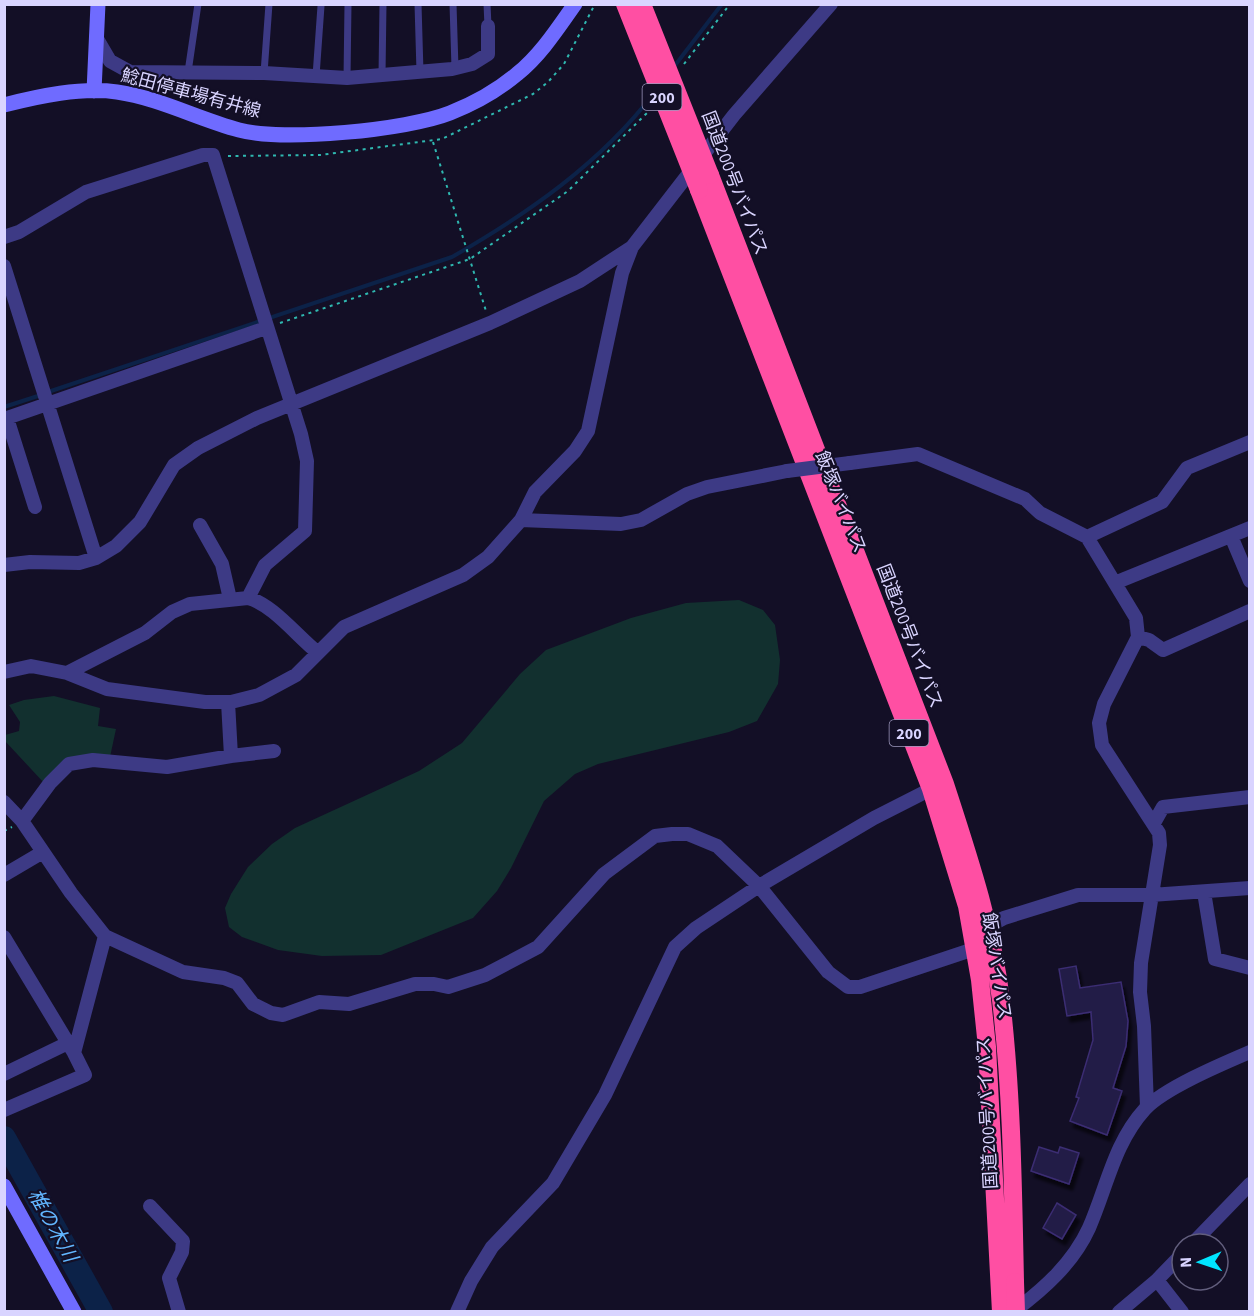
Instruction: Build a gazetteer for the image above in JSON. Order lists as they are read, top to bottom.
{
  "streets": {
    "highway": ["200", "国道200号バイパス", "飯塚バイパス"],
    "main road": ["鯰田停車場有井線"]
  },
  "crossings": [
    ["国道200号バイパス", "飯塚バイパス"]
  ],
  "water": ["椎の木川"],
  "north": "left"
}
